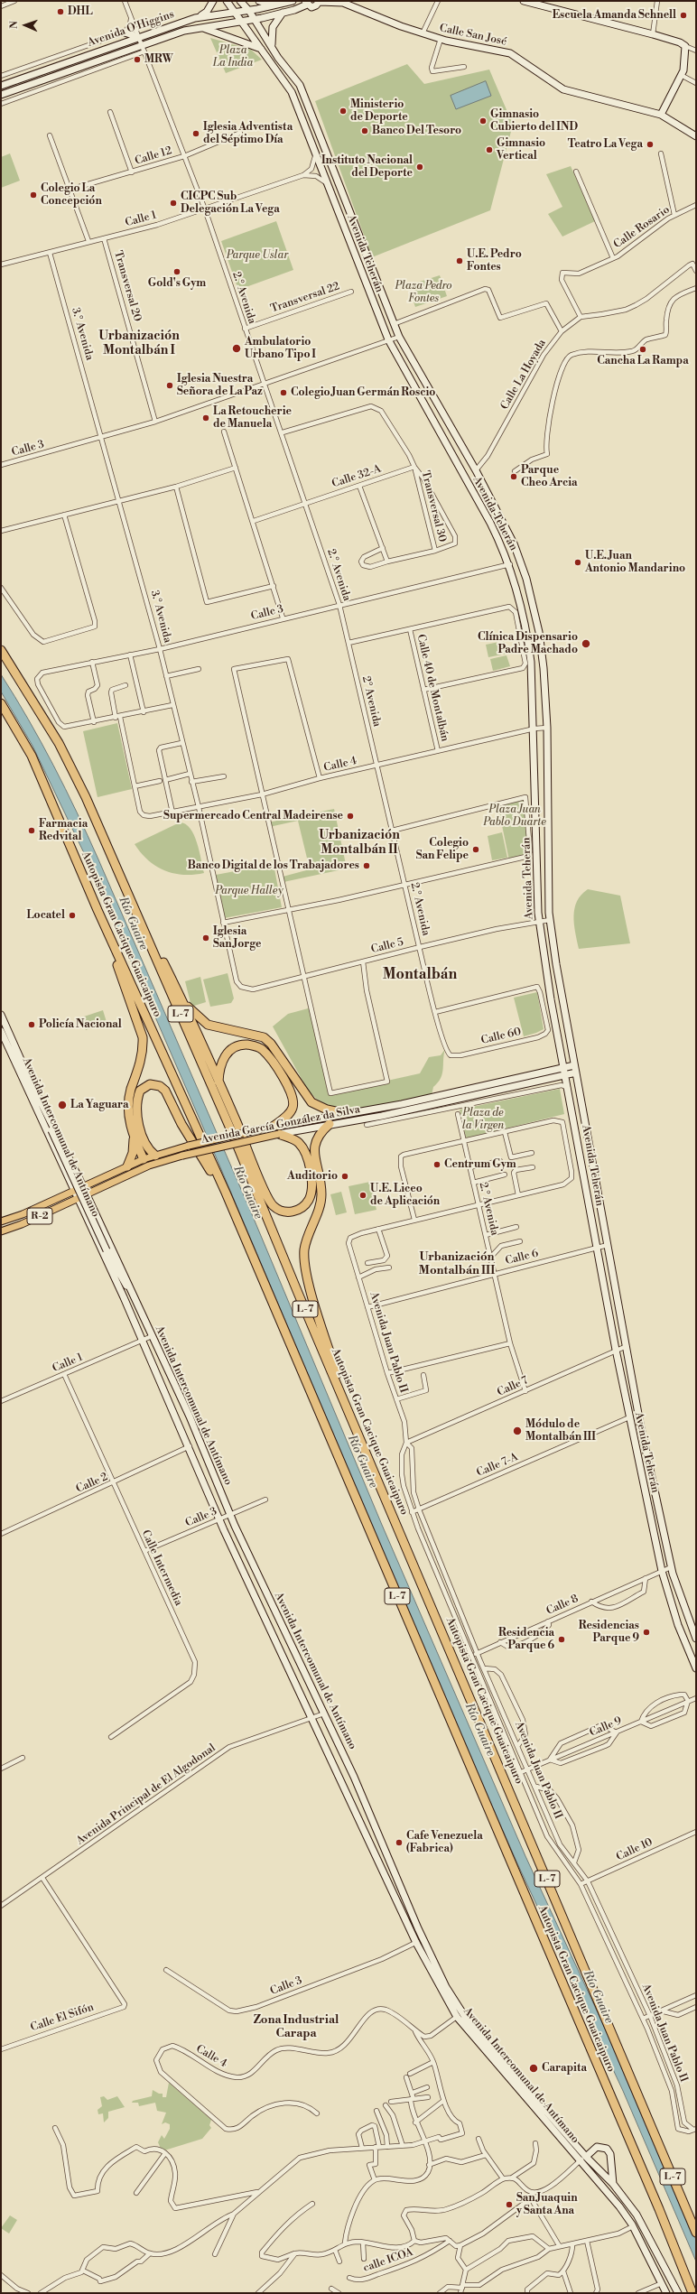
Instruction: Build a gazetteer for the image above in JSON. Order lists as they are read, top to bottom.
{
  "streets": {
    "highway": ["Autopista Gran Cacique Guaicaipuro", "L-7"],
    "main road": [
      "Avenida O'Higgins",
      "Calle San José",
      "Avenida Teherán",
      "Avenida García González da Silva",
      "Avenida Intercomunal de Antímano",
      "R-2"
    ],
    "street": [
      "Calle 12",
      "Calle 1",
      "Calle Rosario",
      "Transversal 20",
      "2.° Avenida",
      "Transversal 22",
      "3.° Avenida",
      "Calle La Hoyada",
      "Calle 3",
      "Calle 32-A",
      "Transversal 30",
      "Calle 40 de Montalbán",
      "2° Avenida",
      "Calle 4",
      "Calle 5",
      "Calle 60",
      "Calle 6",
      "Avenida Juan Pablo II",
      "Calle 7",
      "Calle 7-A",
      "Calle 2",
      "Calle Intermedia",
      "Calle 8",
      "Calle 9",
      "Avenida Principal de El Algodonal",
      "Calle 10",
      "Calle El Sifón",
      "calle ICOA"
    ]
  },
  "crossings": [
    ["Avenida O'Higgins", "Calle San José"],
    ["Avenida O'Higgins", "Avenida Teherán"],
    ["Avenida O'Higgins", "2.° Avenida"],
    ["Calle 12", "2.° Avenida"],
    ["Calle 1", "Transversal 20"],
    ["Calle 1", "2.° Avenida"],
    ["Calle 1", "3.° Avenida"],
    ["Calle 1", "Avenida Intercomunal de Antímano"],
    ["Calle 1", "Calle Intermedia"],
    ["Calle Rosario", "Calle La Hoyada"],
    ["Avenida Teherán", "Calle La Hoyada"],
    ["Avenida Teherán", "Calle 3"],
    ["Avenida Teherán", "Calle 4"],
    ["Avenida Teherán", "Calle 5"],
    ["Avenida Teherán", "Avenida García González da Silva"],
    ["Avenida Teherán", "Calle 6"],
    ["Avenida Teherán", "Calle 7"],
    ["Avenida Teherán", "Calle 7-A"],
    ["Avenida Teherán", "Calle 8"],
    ["Transversal 20", "Calle 3"],
    ["2.° Avenida", "Transversal 22"],
    ["2.° Avenida", "Calle 3"],
    ["2.° Avenida", "Calle 32-A"],
    ["2.° Avenida", "2° Avenida"],
    ["2.° Avenida", "Calle 4"],
    ["2.° Avenida", "Calle 5"],
    ["2.° Avenida", "Calle 60"],
    ["2.° Avenida", "Calle 6"],
    ["2.° Avenida", "Calle 7"],
    ["3.° Avenida", "Calle 3"],
    ["3.° Avenida", "Calle 4"],
    ["3.° Avenida", "Calle 5"],
    ["Calle 3", "Avenida Intercomunal de Antímano"],
    ["Calle 3", "Calle Intermedia"],
    ["Calle 32-A", "Transversal 30"],
    ["Calle 40 de Montalbán", "Calle 4"],
    ["2° Avenida", "Calle 4"],
    ["Calle 4", "Avenida Intercomunal de Antímano"],
    ["Avenida García González da Silva", "Avenida Intercomunal de Antímano"],
    ["Avenida Intercomunal de Antímano", "Calle 2"],
    ["Avenida Intercomunal de Antímano", "Avenida Principal de El Algodonal"],
    ["Calle 6", "Avenida Juan Pablo II"],
    ["Avenida Juan Pablo II", "Calle 7"],
    ["Avenida Juan Pablo II", "Calle 7-A"],
    ["Avenida Juan Pablo II", "Calle 8"],
    ["Avenida Juan Pablo II", "Calle 9"],
    ["Avenida Juan Pablo II", "Calle 10"],
    ["Calle 2", "Calle Intermedia"],
    ["Avenida Principal de El Algodonal", "Calle El Sifón"]
  ],
  "districts": [
    "Urbanización Montalbán I",
    "Urbanización Montalbán II",
    "Montalbán",
    "Urbanización Montalbán III",
    "Zona Industrial Carapa"
  ],
  "water": ["Río Guaire"],
  "parks": [
    "Plaza La India",
    "Parque Uslar",
    "Plaza Pedro Fontes",
    "Plaza Juan Pablo Duarte",
    "Parque Halley",
    "Plaza de la Virgen"
  ],
  "places": [
    "DHL",
    "Escuela Amanda Schnell",
    "MRW",
    "Ministerio de Deporte",
    "Gimnasio Cubierto del IND",
    "Banco Del Tesoro",
    "Iglesia Adventista del Séptimo Día",
    "Teatro La Vega",
    "Gimnasio Vertical",
    "Instituto Nacional del Deporte",
    "Colegio La Concepción",
    "CICPC Sub Delegación La Vega",
    "U.E. Pedro Fontes",
    "Gold's Gym",
    "Ambulatorio Urbano Tipo I",
    "Cancha La Rampa",
    "Iglesia Nuestra Señora de La Paz",
    "Colegio Juan Germán Roscio",
    "La Retoucherie de Manuela",
    "Parque Cheo Arcia",
    "U.E. Juan Antonio Mandarino",
    "Clínica Dispensario Padre Machado",
    "Supermercado Central Madeirense",
    "Farmacia Redvital",
    "Colegio San Felipe",
    "Banco Digital de los Trabajadores",
    "Locatel",
    "Iglesia San Jorge",
    "Policía Nacional",
    "La Yaguara",
    "Centrum Gym",
    "Auditorio",
    "U.E. Liceo de Aplicación",
    "Módulo de Montalbán III",
    "Residencias Parque 9",
    "Residencia Parque 6",
    "Cafe Venezuela (Fabrica)",
    "Carapita",
    "San Juaquin y Santa Ana"
  ],
  "north": "left"
}
